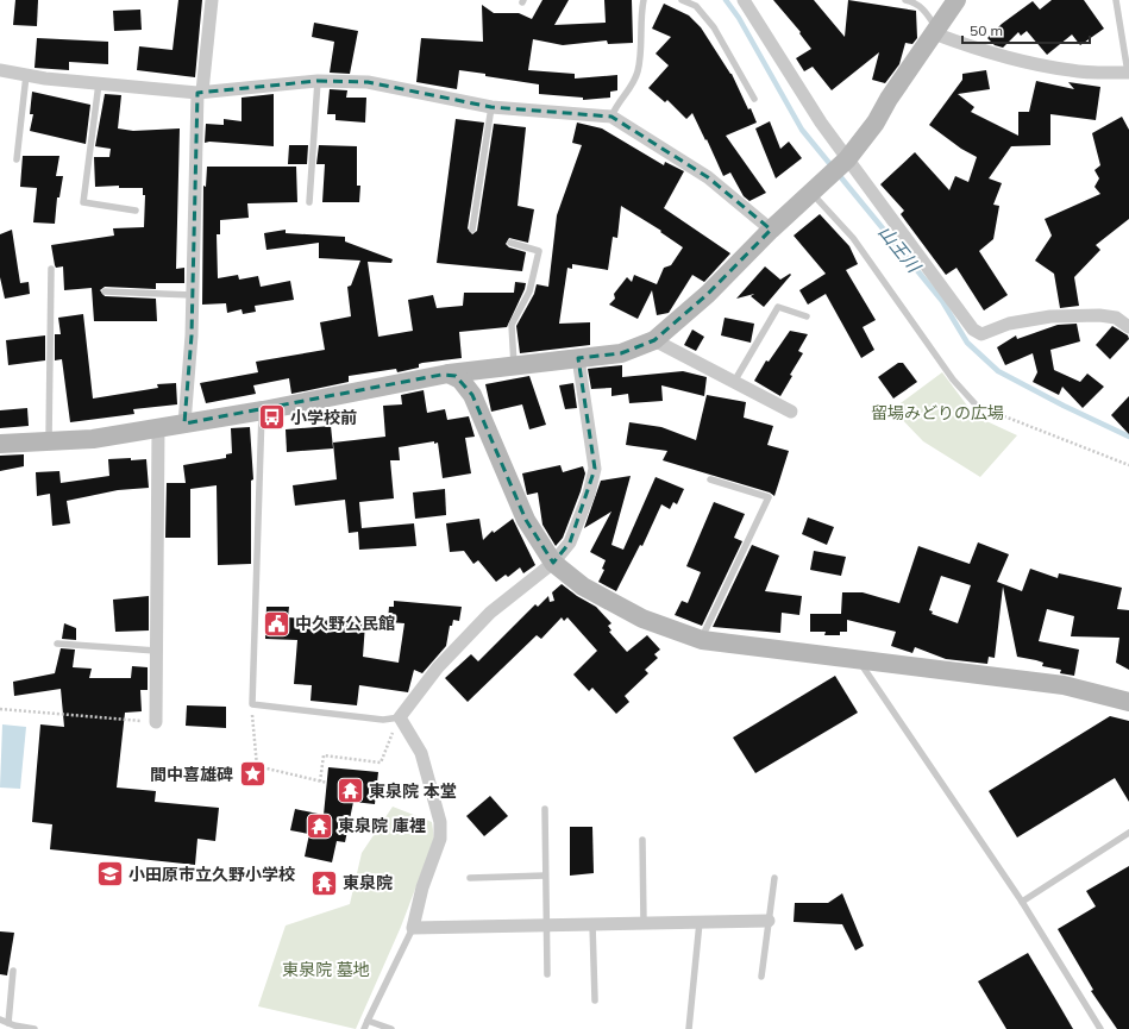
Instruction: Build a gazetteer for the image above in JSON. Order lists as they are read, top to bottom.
{
  "water": ["山王川"],
  "parks": ["留場みどりの広場", "東泉院 墓地"],
  "places": {
    "bus stop": ["小学校前"],
    "public building": ["中久野公民館"],
    "place": ["間中喜雄碑"],
    "temple": ["東泉院 本堂", "東泉院 庫裡", "東泉院"],
    "school or university": ["小田原市立久野小学校"]
  },
  "scale_bar": "50 m"
}
